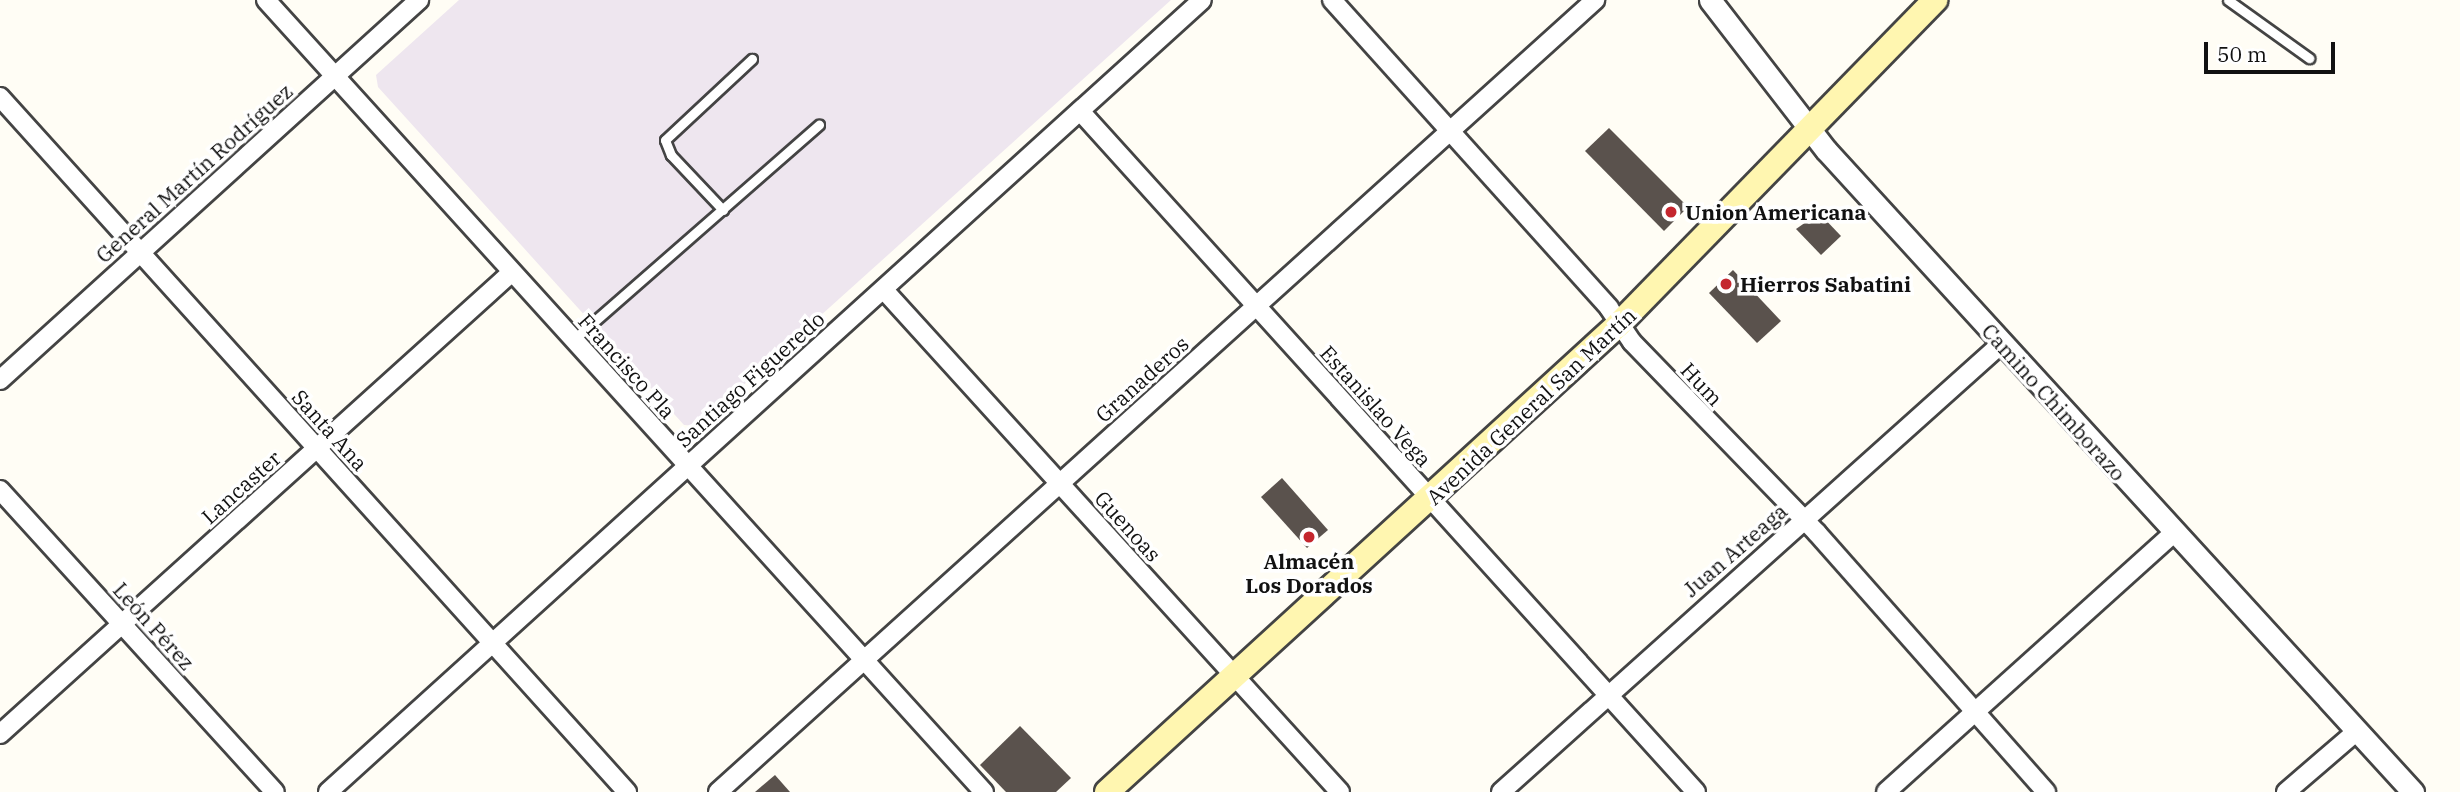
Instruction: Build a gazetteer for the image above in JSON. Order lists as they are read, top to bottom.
{
  "streets": {
    "main road": ["Avenida General San Martín"],
    "street": [
      "General Martín Rodríguez",
      "Francisco Pla",
      "Santiago Figueredo",
      "Granaderos",
      "Hum",
      "Camino Chimborazo",
      "Estanislao Vega",
      "Santa Ana",
      "Lancaster",
      "Guenoas",
      "Juan Arteaga",
      "León Pérez"
    ]
  },
  "crossings": [
    ["General Martín Rodríguez", "Francisco Pla"],
    ["General Martín Rodríguez", "Santa Ana"],
    ["Francisco Pla", "Santiago Figueredo"],
    ["Francisco Pla", "Granaderos"],
    ["Francisco Pla", "Lancaster"],
    ["Santiago Figueredo", "Estanislao Vega"],
    ["Santiago Figueredo", "Santa Ana"],
    ["Santiago Figueredo", "Guenoas"],
    ["Granaderos", "Hum"],
    ["Granaderos", "Estanislao Vega"],
    ["Granaderos", "Guenoas"],
    ["Hum", "Avenida General San Martín"],
    ["Hum", "Juan Arteaga"],
    ["Camino Chimborazo", "Avenida General San Martín"],
    ["Camino Chimborazo", "Juan Arteaga"],
    ["Estanislao Vega", "Avenida General San Martín"],
    ["Estanislao Vega", "Juan Arteaga"],
    ["Avenida General San Martín", "Guenoas"],
    ["Santa Ana", "Lancaster"],
    ["Lancaster", "León Pérez"]
  ],
  "places": ["Union Americana", "Hierros Sabatini", "Almacén Los Dorados"],
  "scale_bar": "50 m"
}
